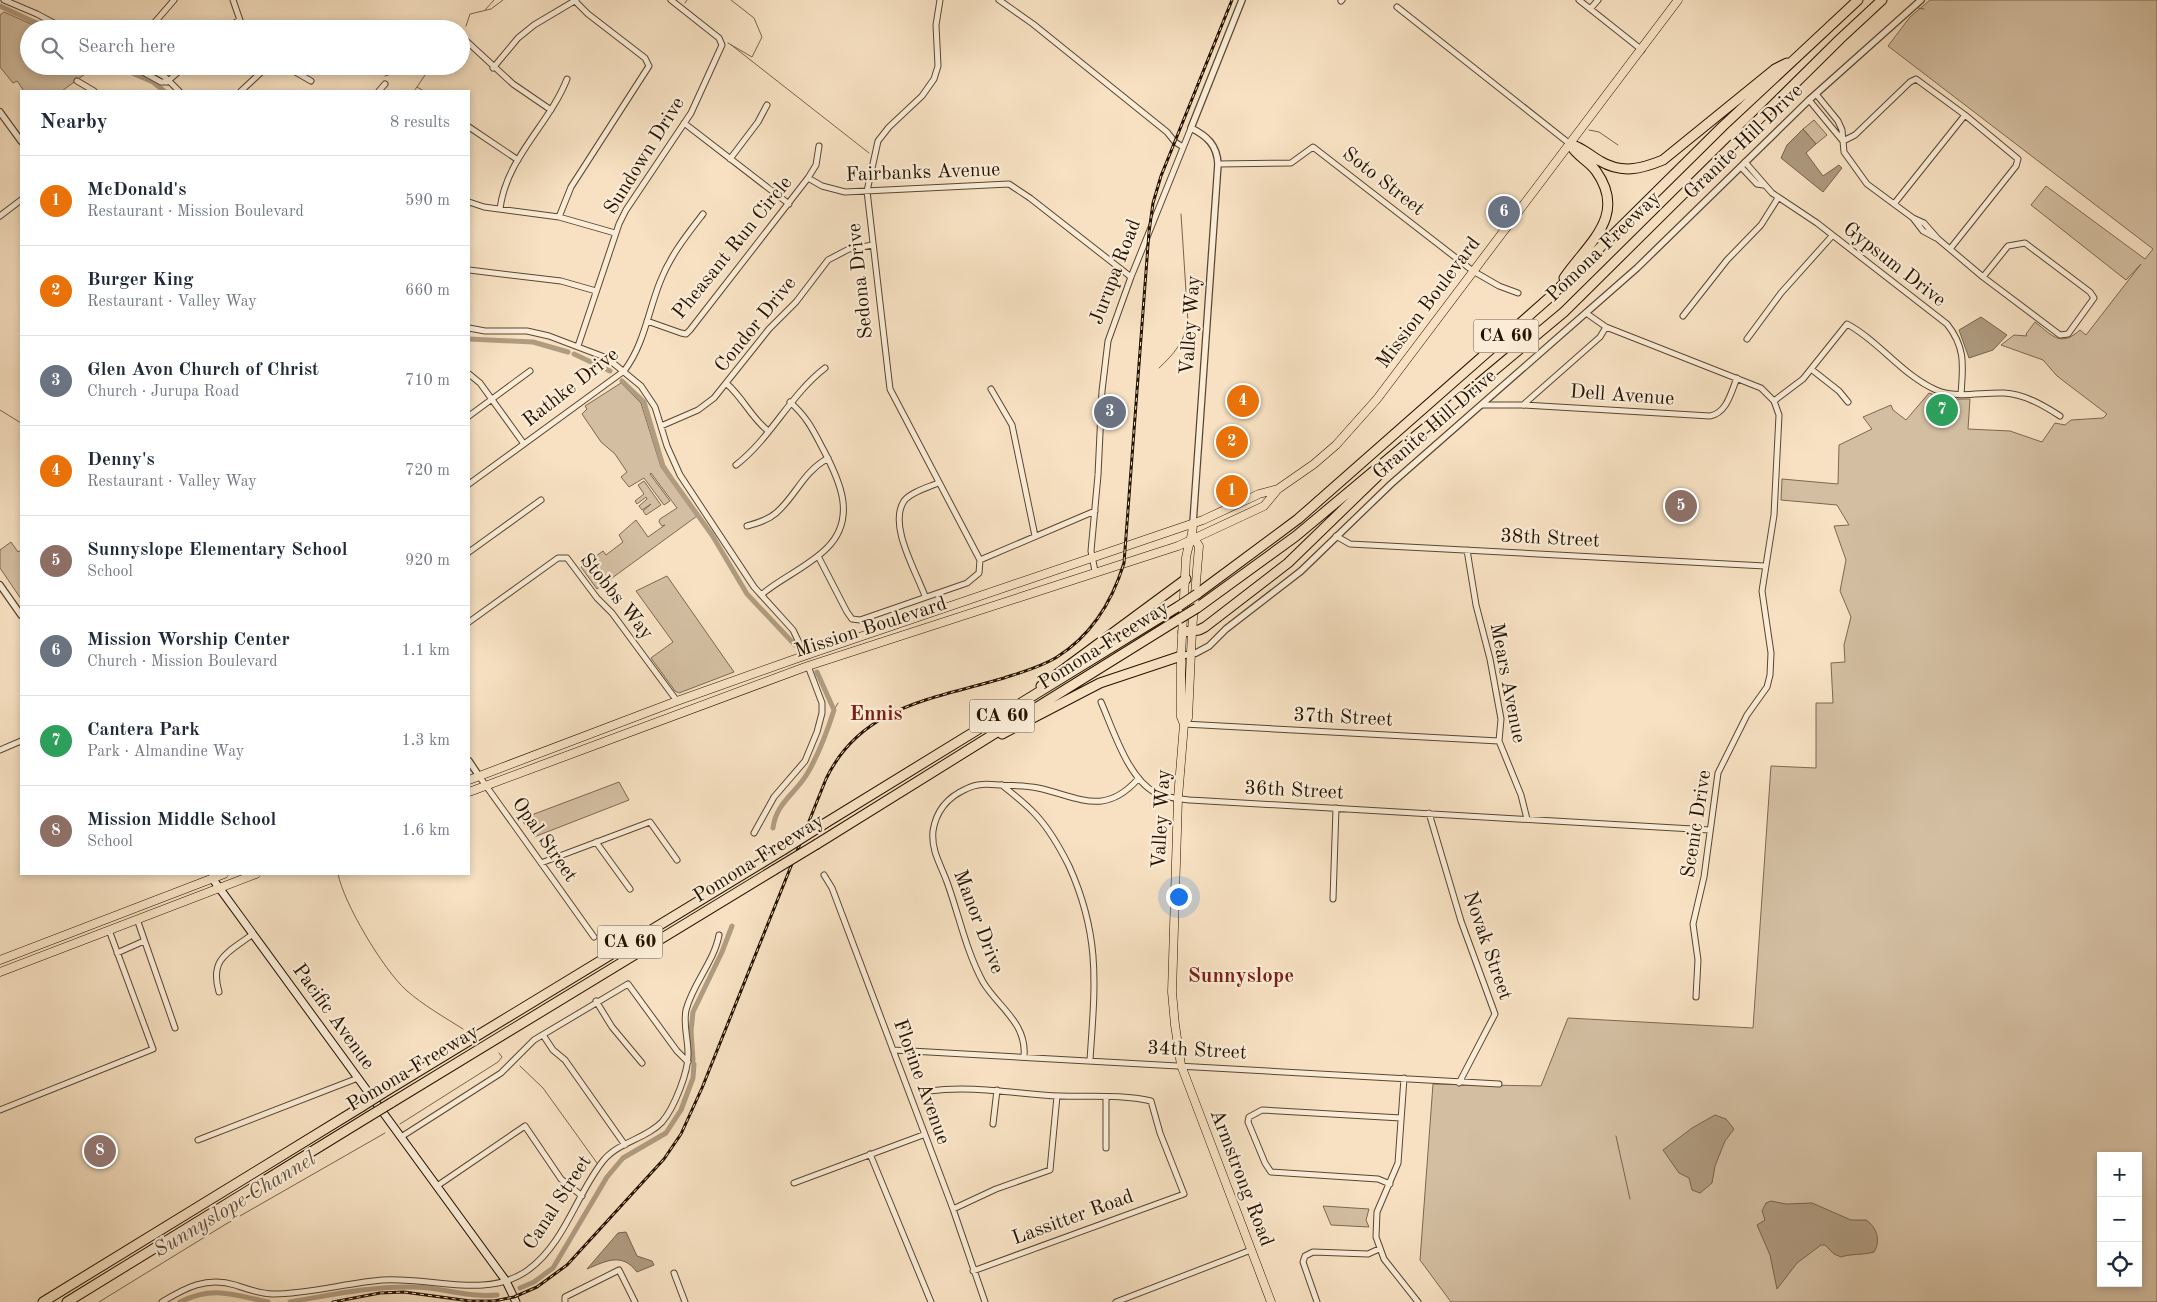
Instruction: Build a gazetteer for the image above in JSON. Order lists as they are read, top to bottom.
{
  "streets": {
    "highway": ["Pomona Freeway", "CA 60"],
    "main road": [
      "Mission Boulevard",
      "Valley Way",
      "Pacific Avenue",
      "Armstrong Road"
    ],
    "street": [
      "Granite Hill Drive",
      "Sundown Drive",
      "Fairbanks Avenue",
      "Soto Street",
      "Pheasant Run Circle",
      "Gypsum Drive",
      "Jurupa Road",
      "Sedona Drive",
      "Condor Drive",
      "Rathke Drive",
      "Dell Avenue",
      "38th Street",
      "Stobbs Way",
      "Mears Avenue",
      "37th Street",
      "36th Street",
      "Scenic Drive",
      "Opal Street",
      "Manor Drive",
      "Novak Street",
      "34th Street",
      "Florine Avenue",
      "Canal Street",
      "Lassitter Road"
    ]
  },
  "crossings": [
    ["Granite Hill Drive", "Gypsum Drive"],
    ["Granite Hill Drive", "Valley Way"],
    ["Granite Hill Drive", "Dell Avenue"],
    ["Granite Hill Drive", "38th Street"],
    ["Fairbanks Avenue", "Pheasant Run Circle"],
    ["Fairbanks Avenue", "Jurupa Road"],
    ["Fairbanks Avenue", "Sedona Drive"],
    ["Soto Street", "Mission Boulevard"],
    ["Soto Street", "Valley Way"],
    ["Pheasant Run Circle", "Rathke Drive"],
    ["Jurupa Road", "Mission Boulevard"],
    ["Jurupa Road", "Valley Way"],
    ["Sedona Drive", "Condor Drive"],
    ["Mission Boulevard", "Valley Way"],
    ["Mission Boulevard", "Stobbs Way"],
    ["Mission Boulevard", "Opal Street"],
    ["Valley Way", "37th Street"],
    ["Valley Way", "36th Street"],
    ["Valley Way", "34th Street"],
    ["Valley Way", "Armstrong Road"],
    ["38th Street", "Mears Avenue"],
    ["38th Street", "Scenic Drive"],
    ["Mears Avenue", "37th Street"],
    ["Mears Avenue", "36th Street"],
    ["36th Street", "Scenic Drive"],
    ["36th Street", "Novak Street"],
    ["Manor Drive", "34th Street"],
    ["Novak Street", "34th Street"],
    ["Pacific Avenue", "Canal Street"],
    ["34th Street", "Florine Avenue"],
    ["34th Street", "Armstrong Road"],
    ["Florine Avenue", "Lassitter Road"]
  ],
  "districts": ["Ennis", "Sunnyslope"],
  "water": ["Sunnyslope Channel"],
  "page": {
    "search": "Search here",
    "heading": ["Nearby", "8 results"],
    "list": [
      {
        "mark": "1",
        "name": "McDonald's",
        "note": "Restaurant · Mission Boulevard",
        "value": "590 m"
      },
      {
        "mark": "2",
        "name": "Burger King",
        "note": "Restaurant · Valley Way",
        "value": "660 m"
      },
      {
        "mark": "3",
        "name": "Glen Avon Church of Christ",
        "note": "Church · Jurupa Road",
        "value": "710 m"
      },
      {
        "mark": "4",
        "name": "Denny's",
        "note": "Restaurant · Valley Way",
        "value": "720 m"
      },
      {
        "mark": "5",
        "name": "Sunnyslope Elementary School",
        "note": "School",
        "value": "920 m"
      },
      {
        "mark": "6",
        "name": "Mission Worship Center",
        "note": "Church · Mission Boulevard",
        "value": "1.1 km"
      },
      {
        "mark": "7",
        "name": "Cantera Park",
        "note": "Park · Almandine Way",
        "value": "1.3 km"
      },
      {
        "mark": "8",
        "name": "Mission Middle School",
        "note": "School",
        "value": "1.6 km"
      }
    ],
    "pins": [
      "6",
      "4",
      "7",
      "3",
      "2",
      "1",
      "5",
      "8"
    ],
    "map_buttons": ["+", "−"]
  }
}
